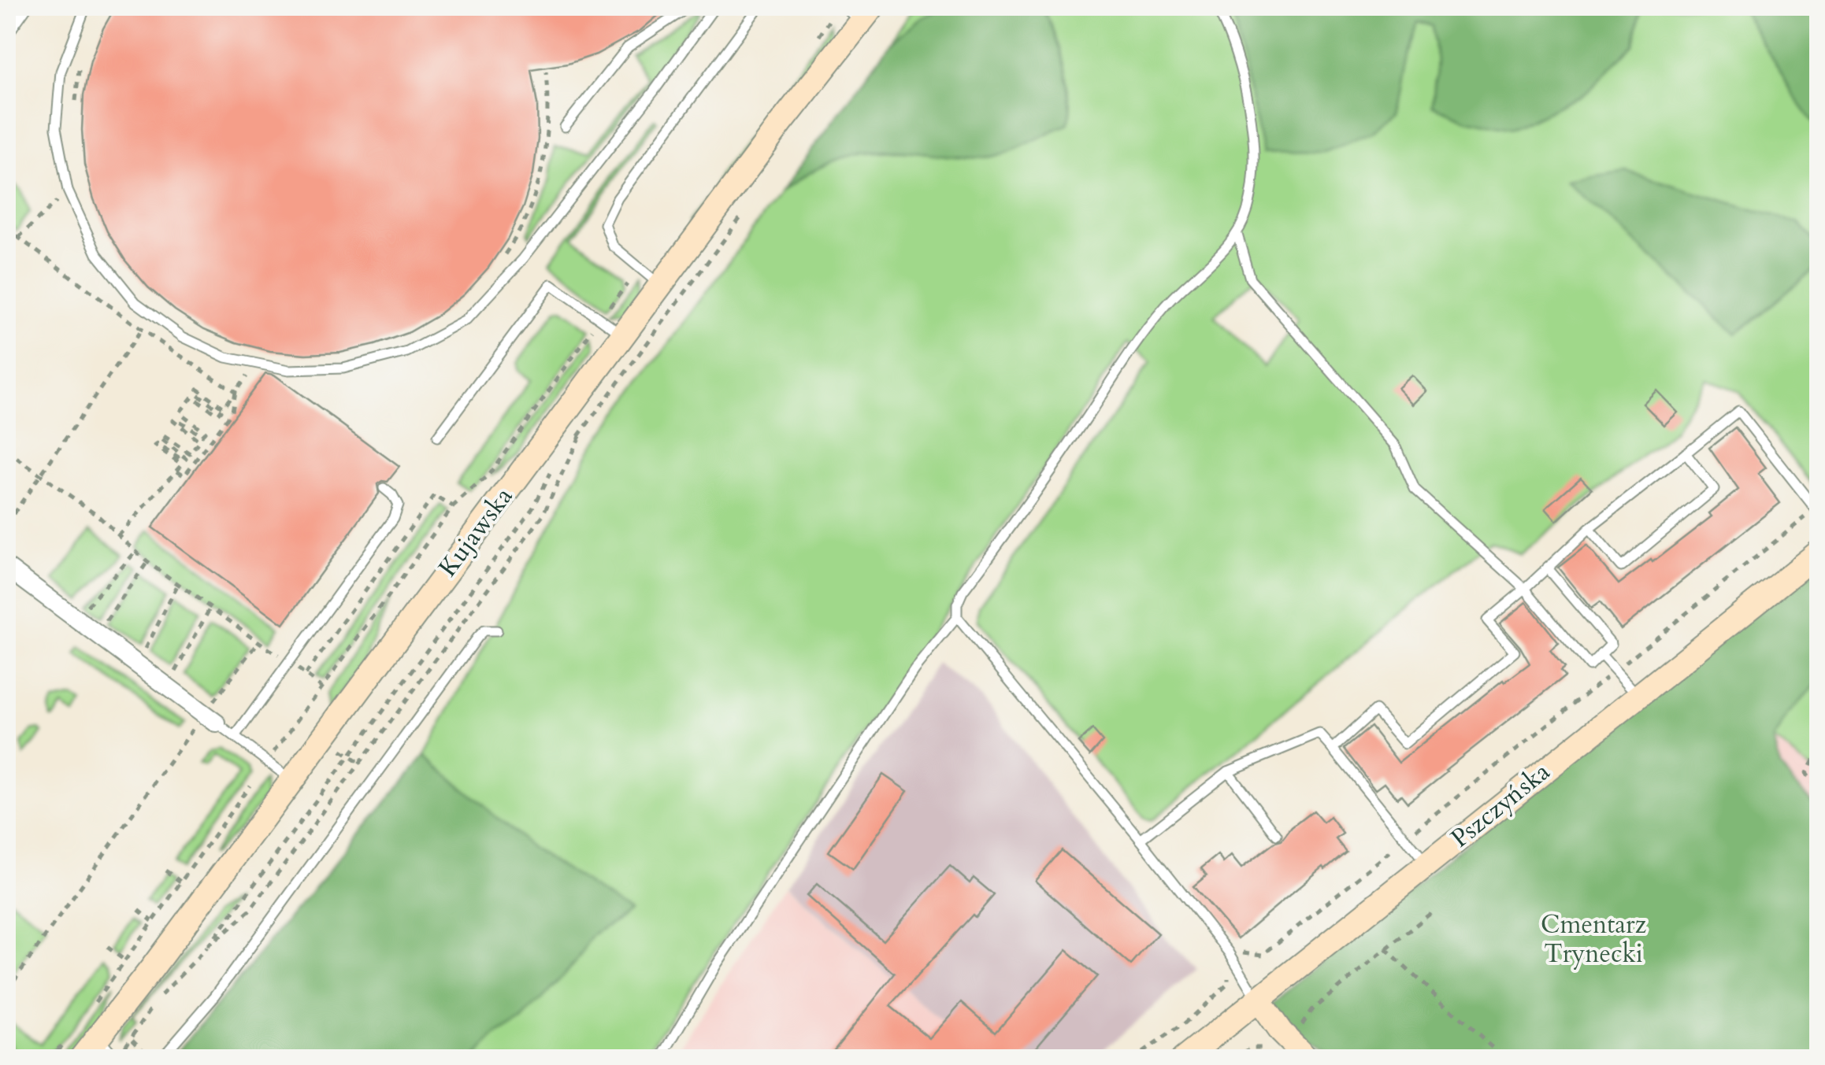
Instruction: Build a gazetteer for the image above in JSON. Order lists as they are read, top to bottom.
{
  "streets": {
    "street": ["Kujawska", "Pszczyńska"]
  },
  "parks": ["Cmentarz Trynecki"]
}
